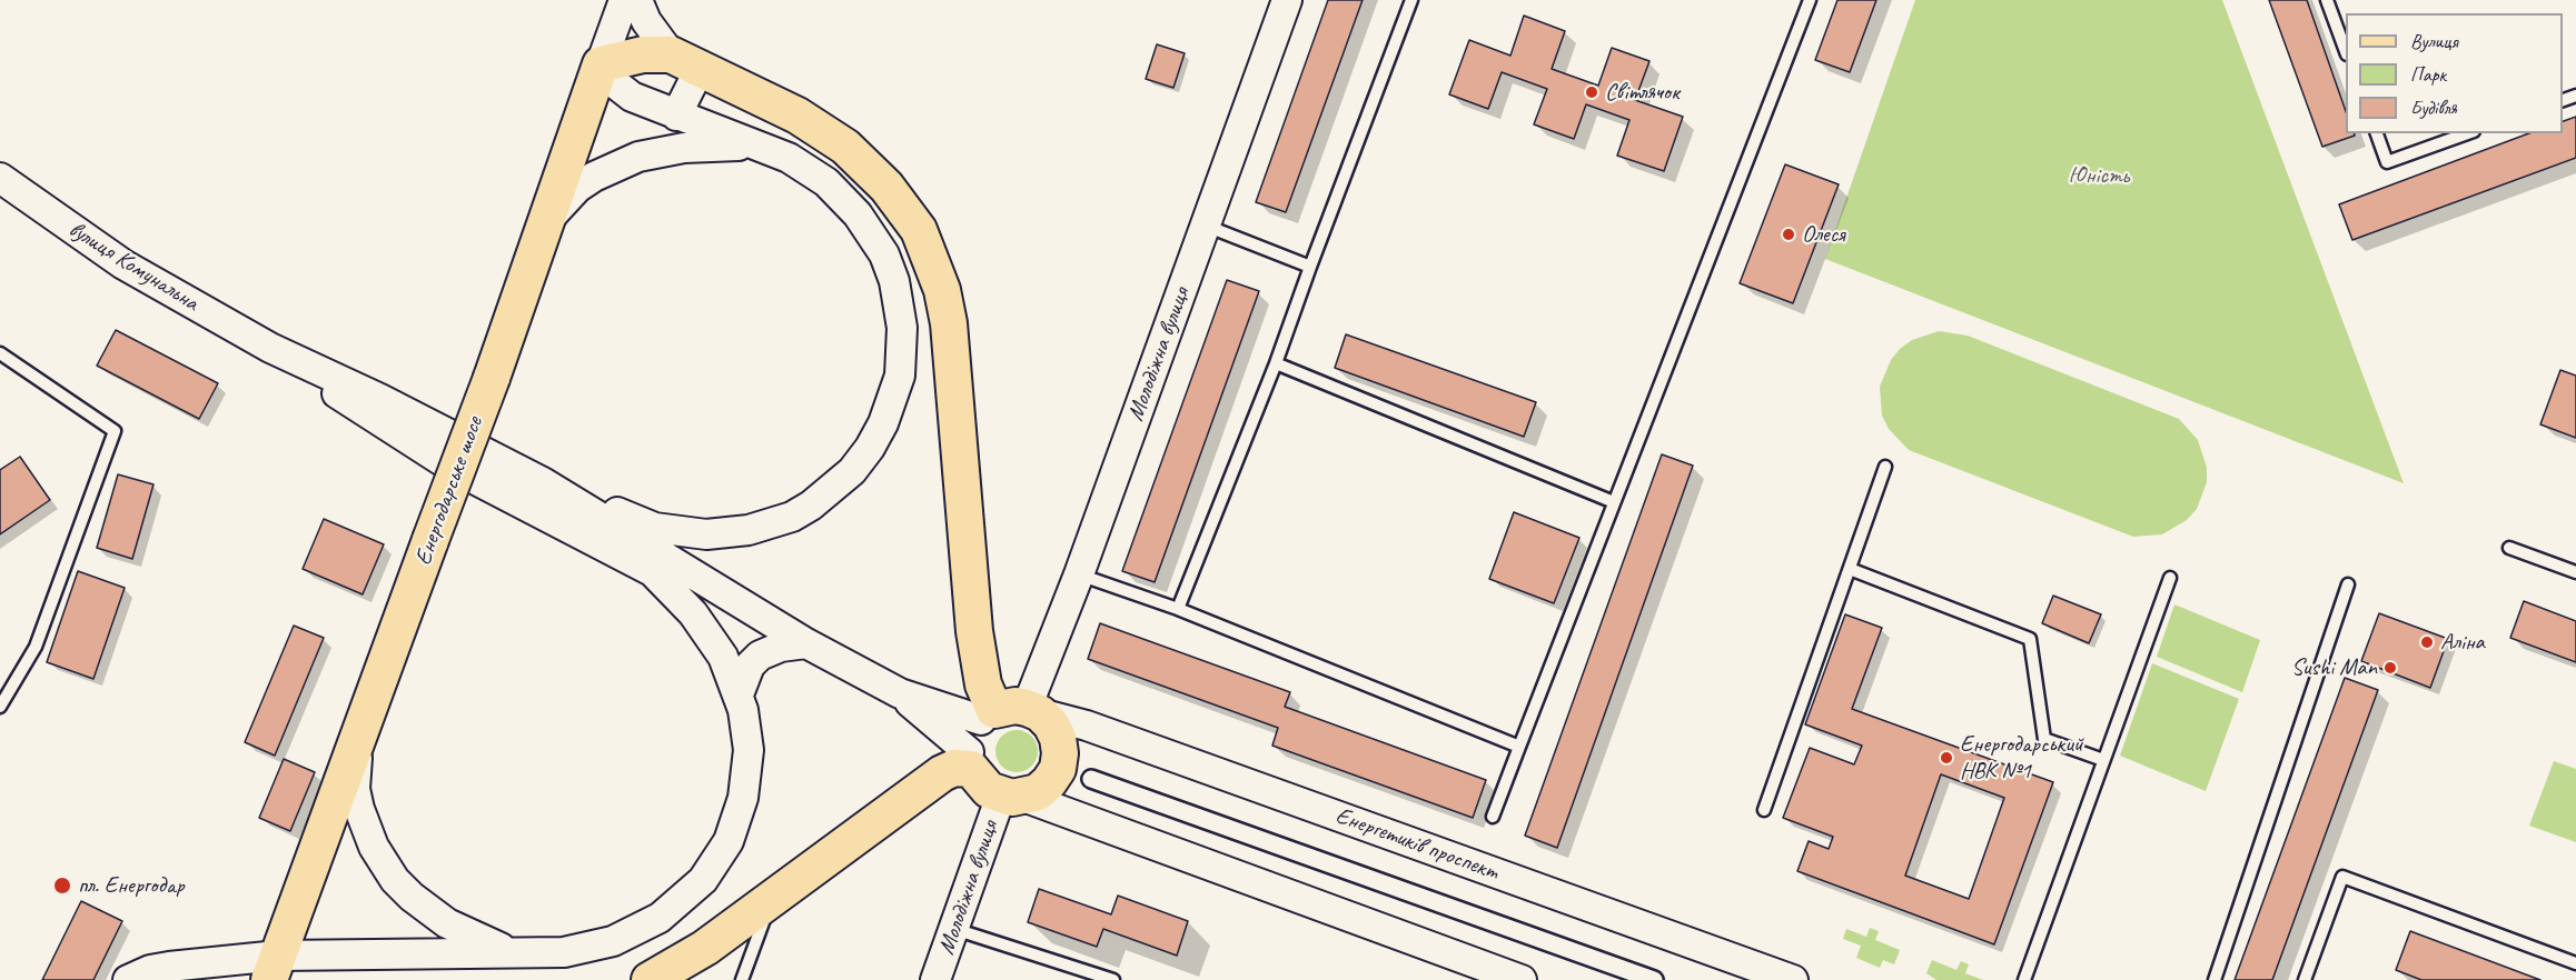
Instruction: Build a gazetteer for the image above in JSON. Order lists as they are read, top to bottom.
{
  "streets": {
    "main road": ["Енергодарське шосе"],
    "street": ["вулиця Комунальна", "Молодіжна вулиця", "Енергетиків проспект"]
  },
  "crossings": [
    ["Молодіжна вулиця", "Енергетиків проспект"]
  ],
  "parks": ["Юність"],
  "places": [
    "Світлячок",
    "Олеся",
    "Аліна",
    "Sushi Man",
    "Енергодарський НВК №1",
    "пл. Енергодар"
  ],
  "legend": ["Вулиця", "Парк", "Будівля"]
}
